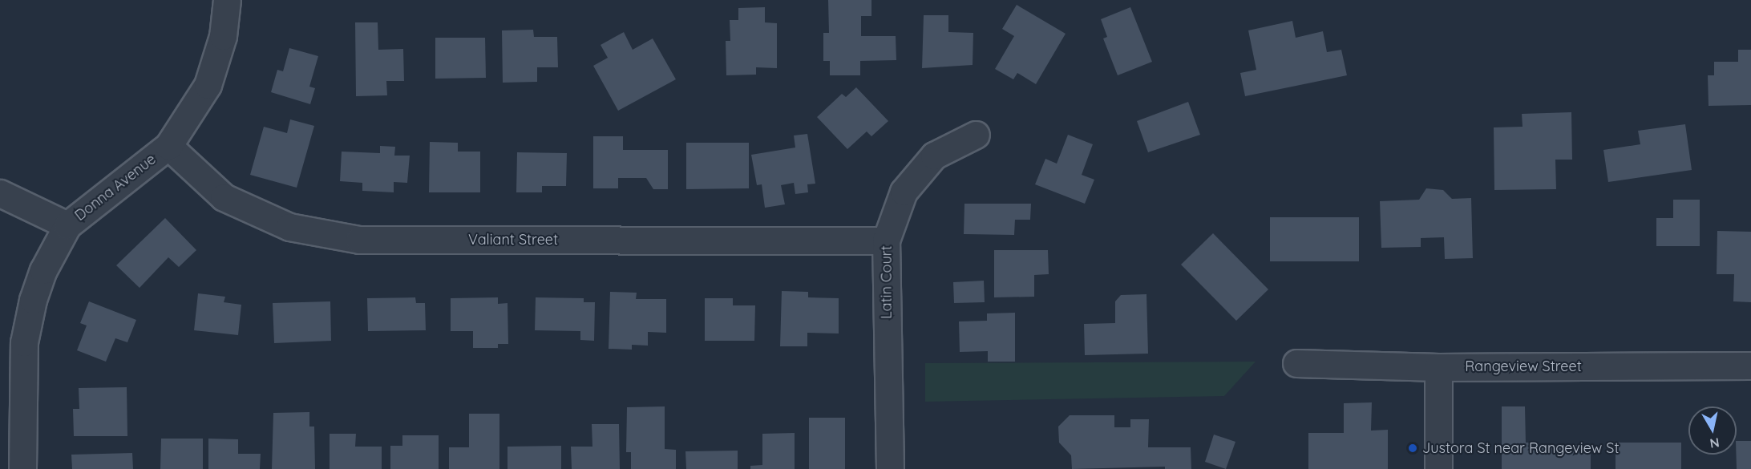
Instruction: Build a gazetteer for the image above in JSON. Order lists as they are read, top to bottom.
{
  "streets": {
    "street": [
      "Donna Avenue",
      "Valiant Street",
      "Latin Court",
      "Rangeview Street"
    ]
  },
  "crossings": [
    ["Donna Avenue", "Valiant Street"],
    ["Valiant Street", "Latin Court"]
  ],
  "places": ["Justora St near Rangeview St"],
  "north": "bottom"
}
